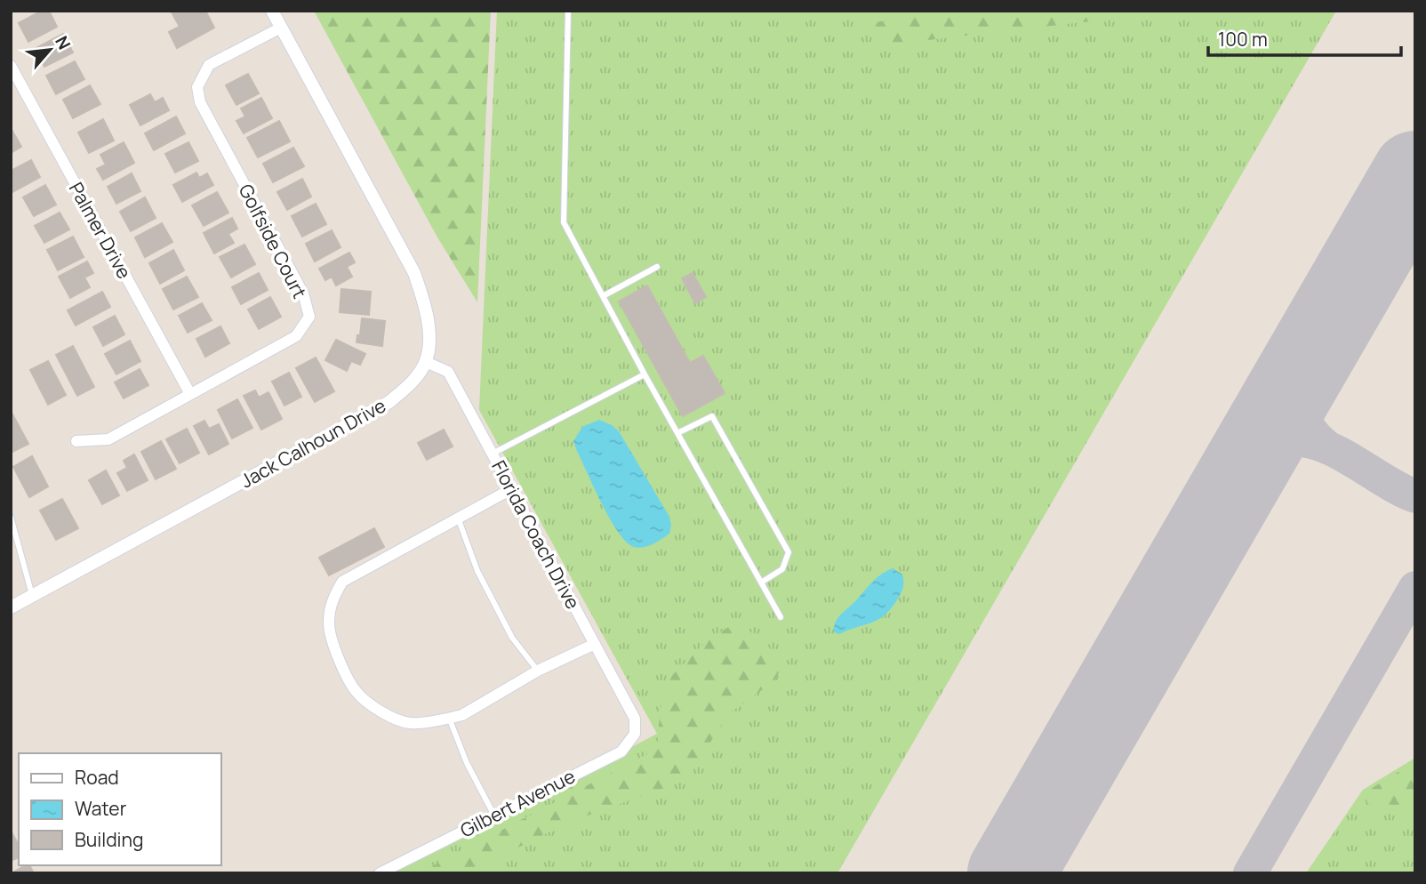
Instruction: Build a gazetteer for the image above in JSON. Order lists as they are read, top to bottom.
{
  "streets": {
    "street": [
      "Palmer Drive",
      "Golfside Court",
      "Jack Calhoun Drive",
      "Florida Coach Drive",
      "Gilbert Avenue"
    ]
  },
  "crossings": [
    ["Palmer Drive", "Golfside Court"],
    ["Jack Calhoun Drive", "Florida Coach Drive"],
    ["Florida Coach Drive", "Gilbert Avenue"]
  ],
  "legend": ["Road", "Water", "Building"],
  "scale_bar": "100 m",
  "north": "top right"
}
